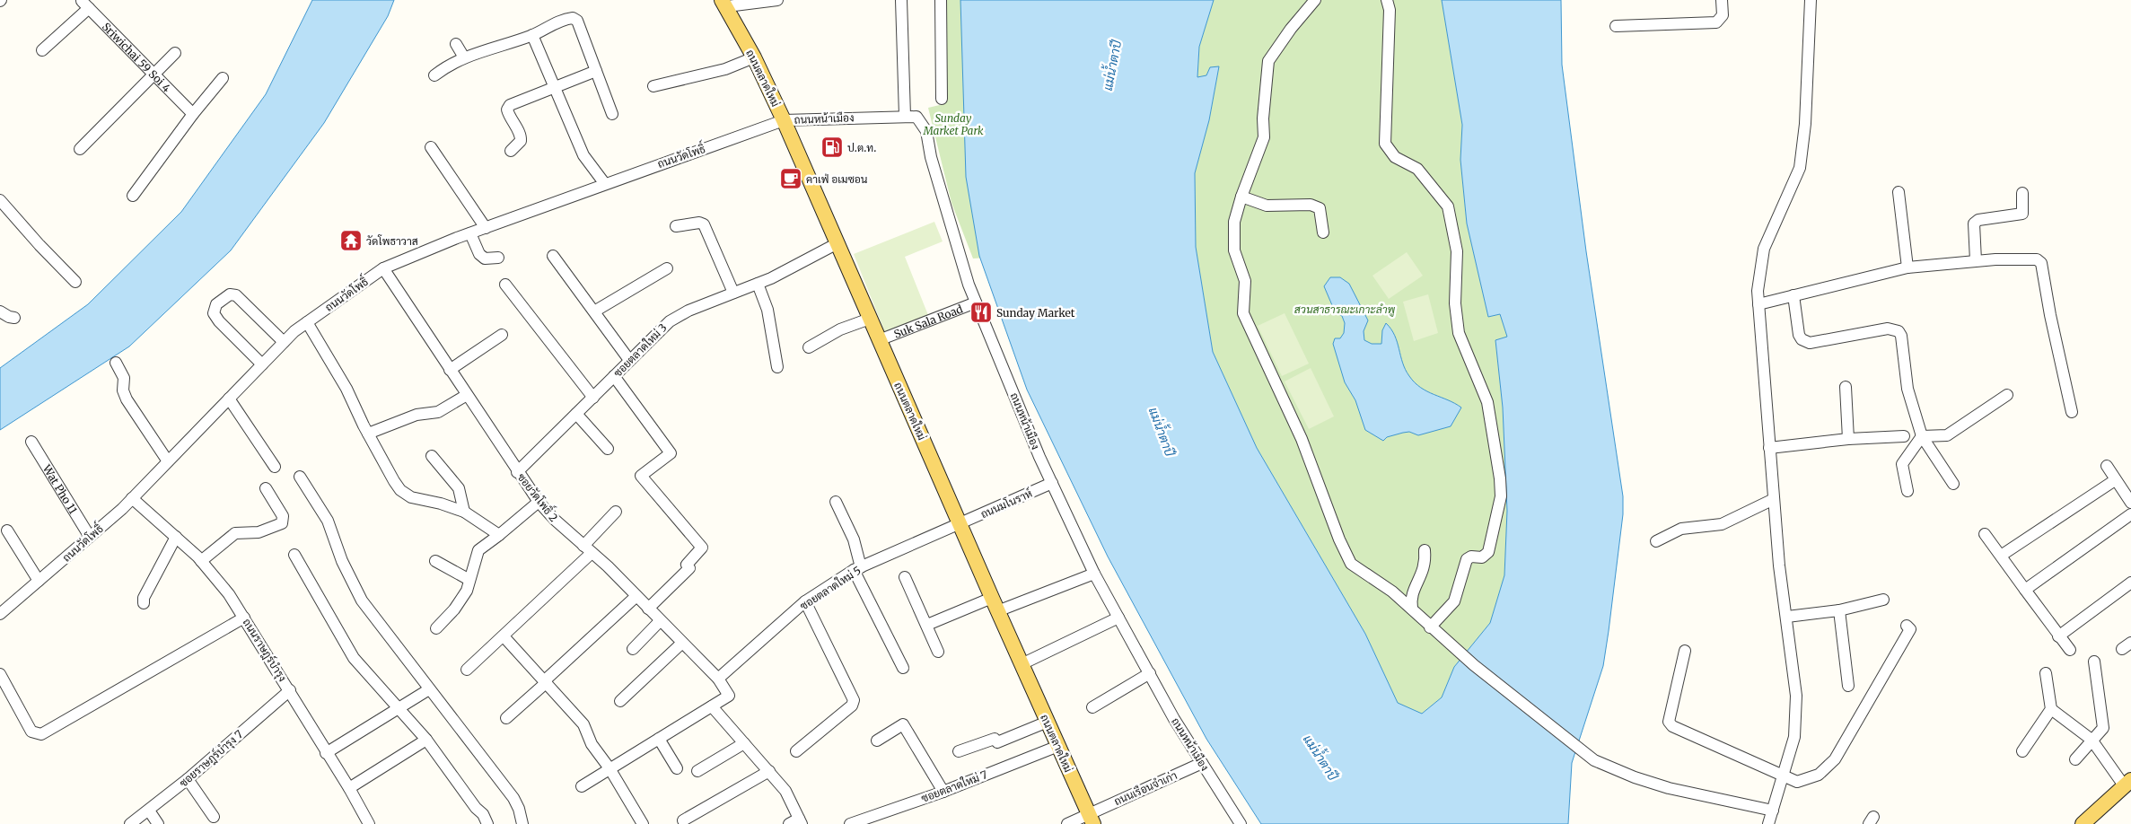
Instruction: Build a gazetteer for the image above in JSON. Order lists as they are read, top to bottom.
{
  "streets": {
    "main road": ["ถนนตลาดใหม่"],
    "street": [
      "Sriwichai 59 Soi 4",
      "ถนนหน้าเมือง",
      "ถนนวัดโพธิ์",
      "Suk Sala Road",
      "ซอยตลาดใหม่ 3",
      "Wat Pho 11",
      "ซอยวัดโพธิ์ 2",
      "ถนนมโนราห์",
      "ซอยตลาดใหม่ 5",
      "ถนนราษฎร์บำรุง",
      "ซอยราษฎร์บำรุง 7",
      "ซอยตลาดใหม่ 7",
      "ถนนเรือนจำเก่า"
    ]
  },
  "crossings": [
    ["ถนนตลาดใหม่", "ถนนหน้าเมือง"],
    ["ถนนตลาดใหม่", "ถนนวัดโพธิ์"],
    ["ถนนตลาดใหม่", "Suk Sala Road"],
    ["ถนนตลาดใหม่", "ซอยตลาดใหม่ 3"],
    ["ถนนตลาดใหม่", "ถนนมโนราห์"],
    ["ถนนตลาดใหม่", "ซอยตลาดใหม่ 5"],
    ["ถนนตลาดใหม่", "ซอยตลาดใหม่ 7"],
    ["ถนนตลาดใหม่", "ถนนเรือนจำเก่า"],
    ["ถนนหน้าเมือง", "ถนนวัดโพธิ์"],
    ["ถนนหน้าเมือง", "Suk Sala Road"],
    ["ถนนหน้าเมือง", "ถนนมโนราห์"],
    ["ถนนหน้าเมือง", "ถนนเรือนจำเก่า"],
    ["ถนนวัดโพธิ์", "Wat Pho 11"],
    ["ถนนวัดโพธิ์", "ซอยวัดโพธิ์ 2"],
    ["ถนนวัดโพธิ์", "ถนนราษฎร์บำรุง"],
    ["ซอยตลาดใหม่ 3", "ซอยวัดโพธิ์ 2"],
    ["ซอยวัดโพธิ์ 2", "ซอยตลาดใหม่ 5"],
    ["ถนนมโนราห์", "ซอยตลาดใหม่ 5"],
    ["ถนนราษฎร์บำรุง", "ซอยราษฎร์บำรุง 7"]
  ],
  "water": ["แม่น้ำตาปี"],
  "parks": ["Sunday Market Park", "สวนสาธารณะเกาะลำพู"],
  "places": {
    "fuel station": ["ป.ต.ท."],
    "cafe": ["คาเฟ่ อเมซอน"],
    "temple": ["วัดโพธาวาส"],
    "restaurant": ["Sunday Market"]
  }
}
